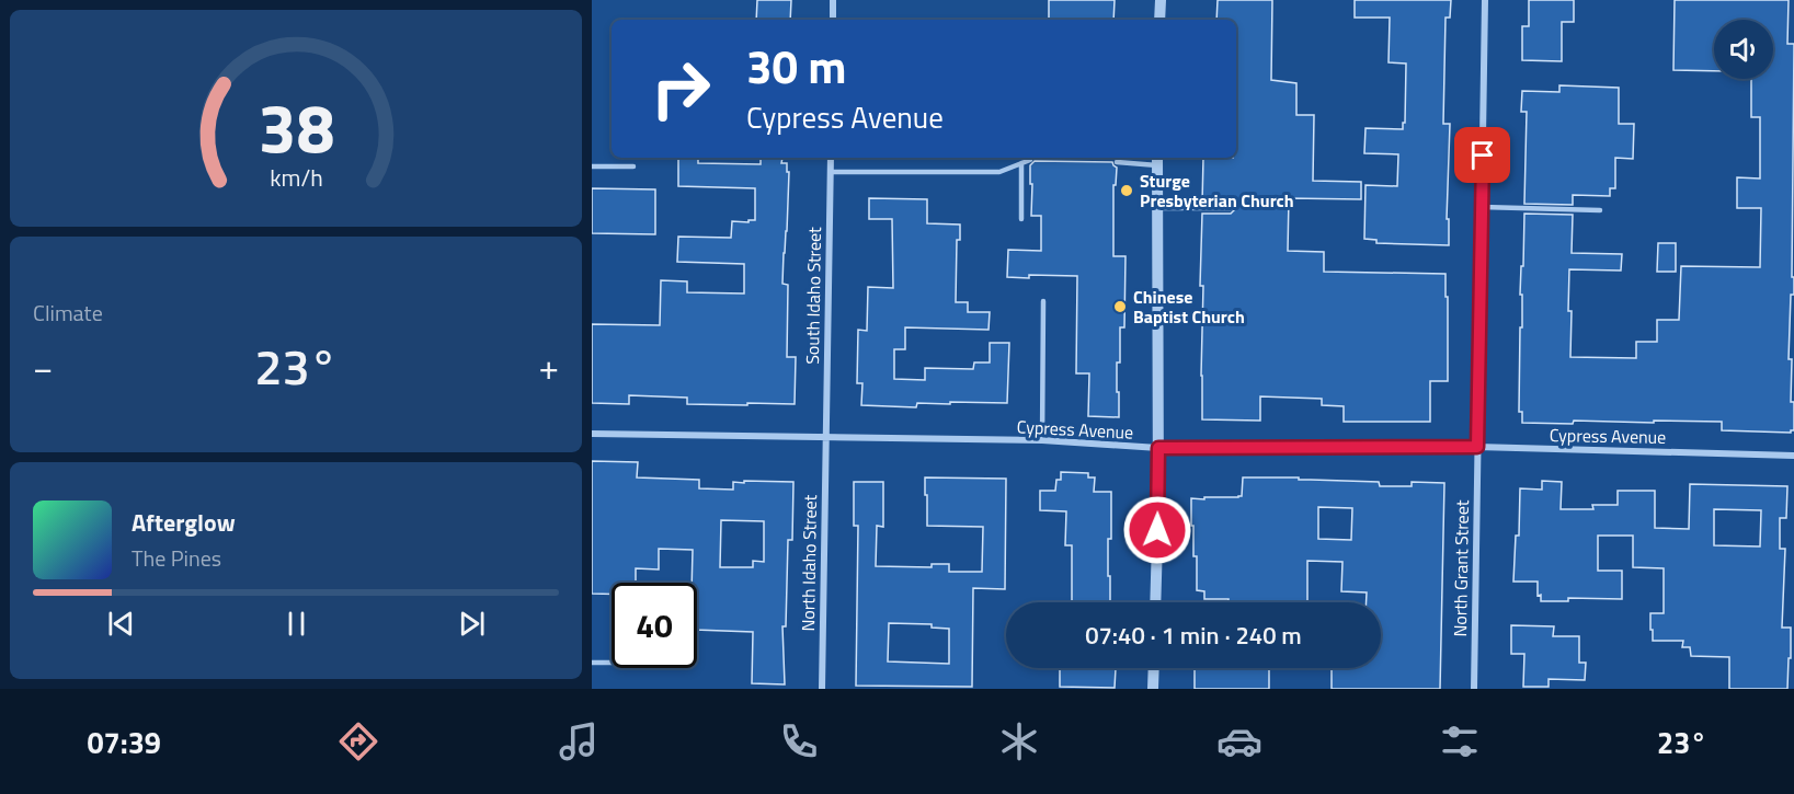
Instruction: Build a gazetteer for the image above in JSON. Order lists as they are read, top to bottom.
{
  "streets": {
    "street": [
      "South Idaho Street",
      "Cypress Avenue",
      "North Idaho Street",
      "North Grant Street"
    ]
  },
  "crossings": [
    ["South Idaho Street", "Cypress Avenue"],
    ["South Idaho Street", "North Idaho Street"],
    ["Cypress Avenue", "North Idaho Street"],
    ["Cypress Avenue", "North Grant Street"]
  ],
  "places": ["Sturge Presbyterian Church", "Chinese Baptist Church"],
  "page": {
    "turn": ["30 m", "Cypress Avenue"],
    "tile": "Climate",
    "heat": ["−", "23°", "+"],
    "song": ["Afterglow", "The Pines"],
    "limit": "40",
    "trip": "07:40 · 1 min · 240 m",
    "tabs": ["07:39", "23°"],
    "gauge": ["38", "km/h"]
  }
}
